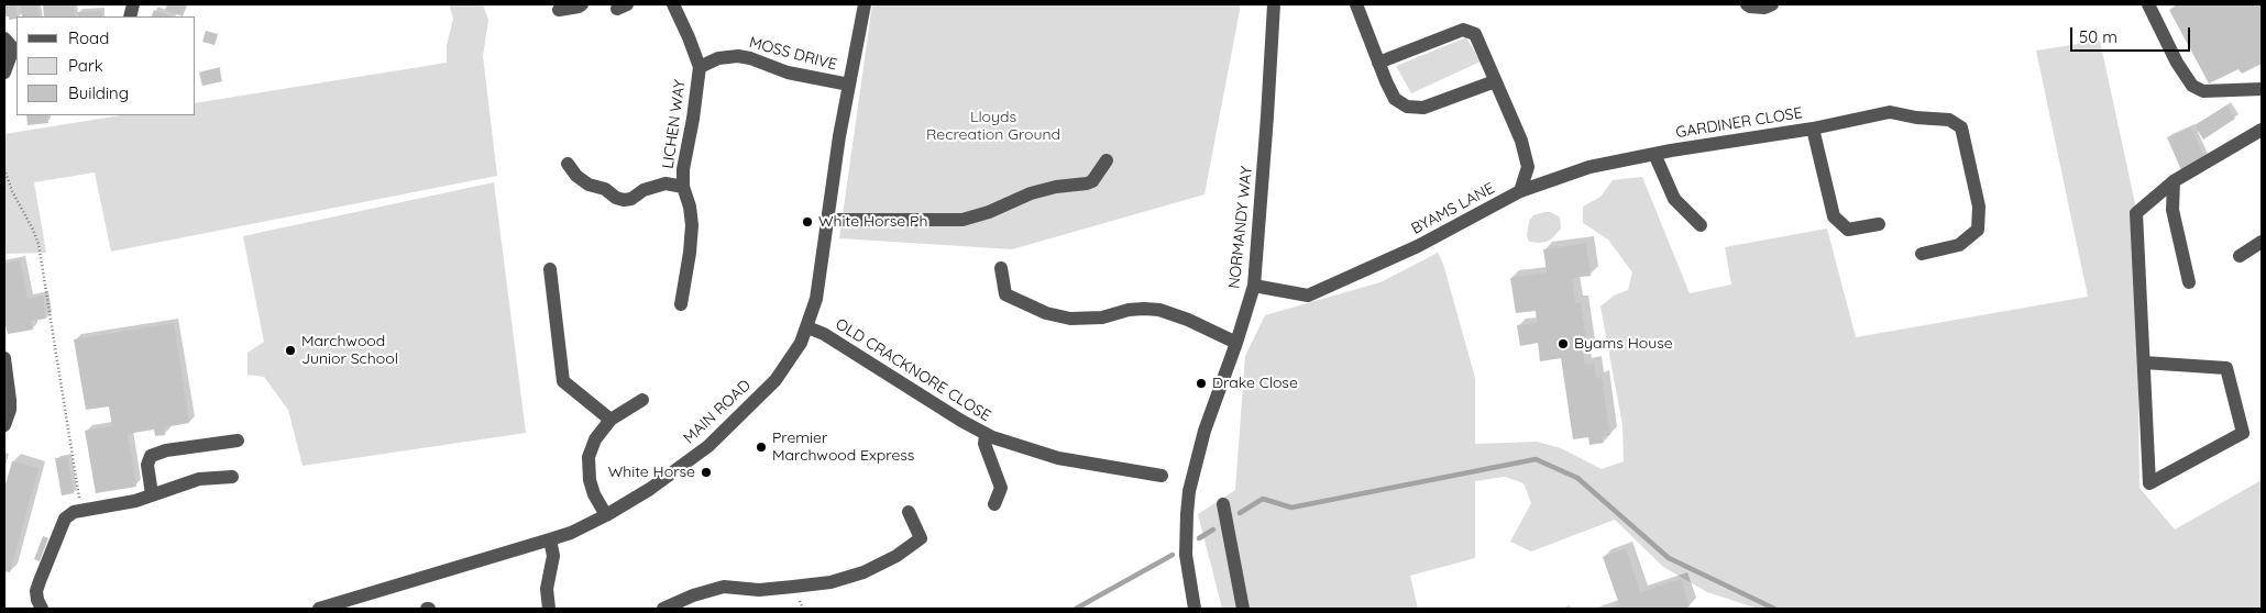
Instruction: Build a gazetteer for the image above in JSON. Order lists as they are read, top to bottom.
{
  "streets": {
    "street": [
      "MOSS DRIVE",
      "GARDINER CLOSE",
      "LICHEN WAY",
      "BYAMS LANE",
      "NORMANDY WAY",
      "OLD CRACKNORE CLOSE",
      "MAIN ROAD"
    ]
  },
  "crossings": [
    ["MOSS DRIVE", "LICHEN WAY"],
    ["MOSS DRIVE", "MAIN ROAD"],
    ["GARDINER CLOSE", "BYAMS LANE"],
    ["BYAMS LANE", "NORMANDY WAY"],
    ["OLD CRACKNORE CLOSE", "MAIN ROAD"]
  ],
  "parks": ["Lloyds Recreation Ground"],
  "places": [
    "White Horse Ph",
    "Byams House",
    "Marchwood Junior School",
    "Drake Close",
    "Premier Marchwood Express",
    "White Horse"
  ],
  "legend": ["Road", "Park", "Building"],
  "scale_bar": "50 m"
}
